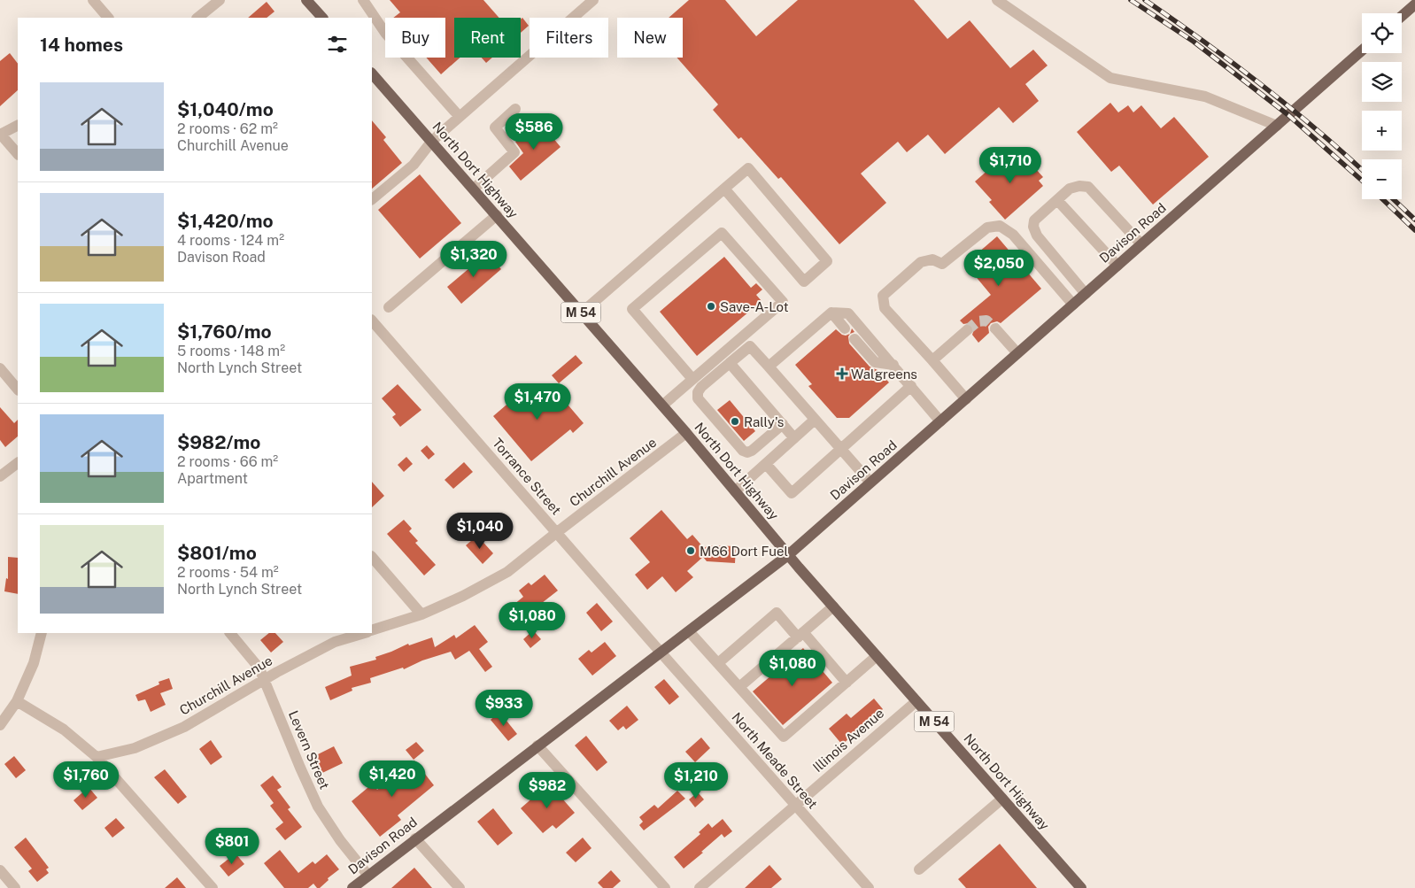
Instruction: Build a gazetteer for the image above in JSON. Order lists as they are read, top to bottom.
{
  "streets": {
    "main road": ["North Dort Highway", "Davison Road", "M 54"],
    "street": [
      "Churchill Avenue",
      "Torrance Street",
      "Illinois Avenue",
      "Levern Street",
      "North Meade Street"
    ]
  },
  "crossings": [
    ["North Dort Highway", "Davison Road"],
    ["North Dort Highway", "Churchill Avenue"],
    ["North Dort Highway", "Illinois Avenue"],
    ["Davison Road", "Torrance Street"],
    ["Davison Road", "Levern Street"],
    ["Davison Road", "North Meade Street"],
    ["Churchill Avenue", "Torrance Street"],
    ["Churchill Avenue", "Levern Street"],
    ["Torrance Street", "North Meade Street"],
    ["Illinois Avenue", "North Meade Street"]
  ],
  "places": {
    "other": ["Save-A-Lot", "Rally's", "M66 Dort Fuel"],
    "health": ["Walgreens"]
  },
  "page": {
    "map_buttons": ["+", "−"],
    "chip": [
      "Buy",
      "Rent",
      "Filters",
      "New"
    ],
    "heading": "14 homes",
    "list": [
      {
        "name": "$1,040/mo",
        "note": "2 rooms · 62 m² · Churchill Avenue"
      },
      {
        "name": "$1,420/mo",
        "note": "4 rooms · 124 m² · Davison Road"
      },
      {
        "name": "$1,760/mo",
        "note": "5 rooms · 148 m² · North Lynch Street"
      },
      {
        "name": "$982/mo",
        "note": "2 rooms · 66 m² · Apartment"
      },
      {
        "name": "$801/mo",
        "note": "2 rooms · 54 m² · North Lynch Street"
      }
    ],
    "price": [
      "$586",
      "$1,710",
      "$1,320",
      "$2,050",
      "$1,470",
      "$1,040",
      "$1,080",
      "$1,080",
      "$933",
      "$1,420",
      "$1,760",
      "$1,210",
      "$982",
      "$801"
    ]
  }
}
